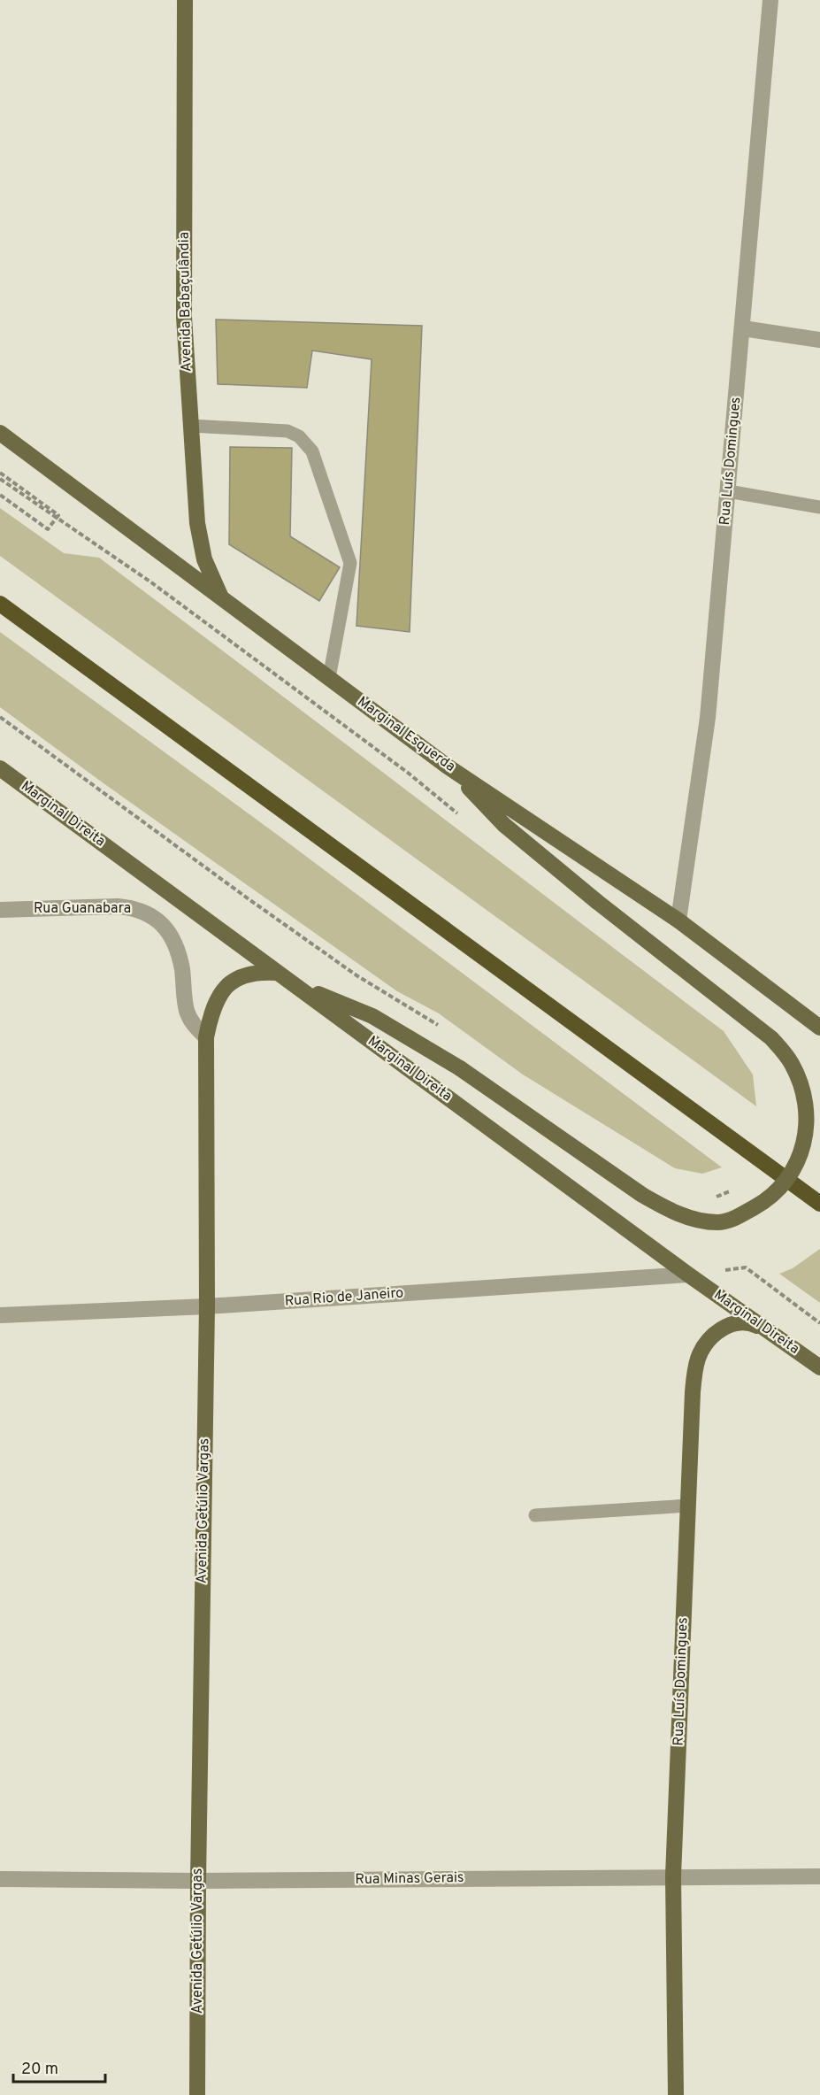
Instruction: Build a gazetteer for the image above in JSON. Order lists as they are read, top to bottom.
{
  "streets": {
    "main road": [
      "Avenida Babaçulândia",
      "Rua Luís Domingues",
      "Marginal Esquerda",
      "Marginal Direita",
      "Avenida Getúlio Vargas"
    ],
    "street": ["Rua Guanabara", "Rua Rio de Janeiro", "Rua Minas Gerais"]
  },
  "crossings": [
    ["Avenida Babaçulândia", "Marginal Esquerda"],
    ["Rua Luís Domingues", "Marginal Esquerda"],
    ["Rua Luís Domingues", "Marginal Direita"],
    ["Rua Luís Domingues", "Rua Minas Gerais"],
    ["Marginal Direita", "Rua Rio de Janeiro"],
    ["Marginal Direita", "Avenida Getúlio Vargas"],
    ["Rua Guanabara", "Avenida Getúlio Vargas"],
    ["Rua Rio de Janeiro", "Avenida Getúlio Vargas"],
    ["Avenida Getúlio Vargas", "Rua Minas Gerais"]
  ],
  "scale_bar": "20 m"
}
